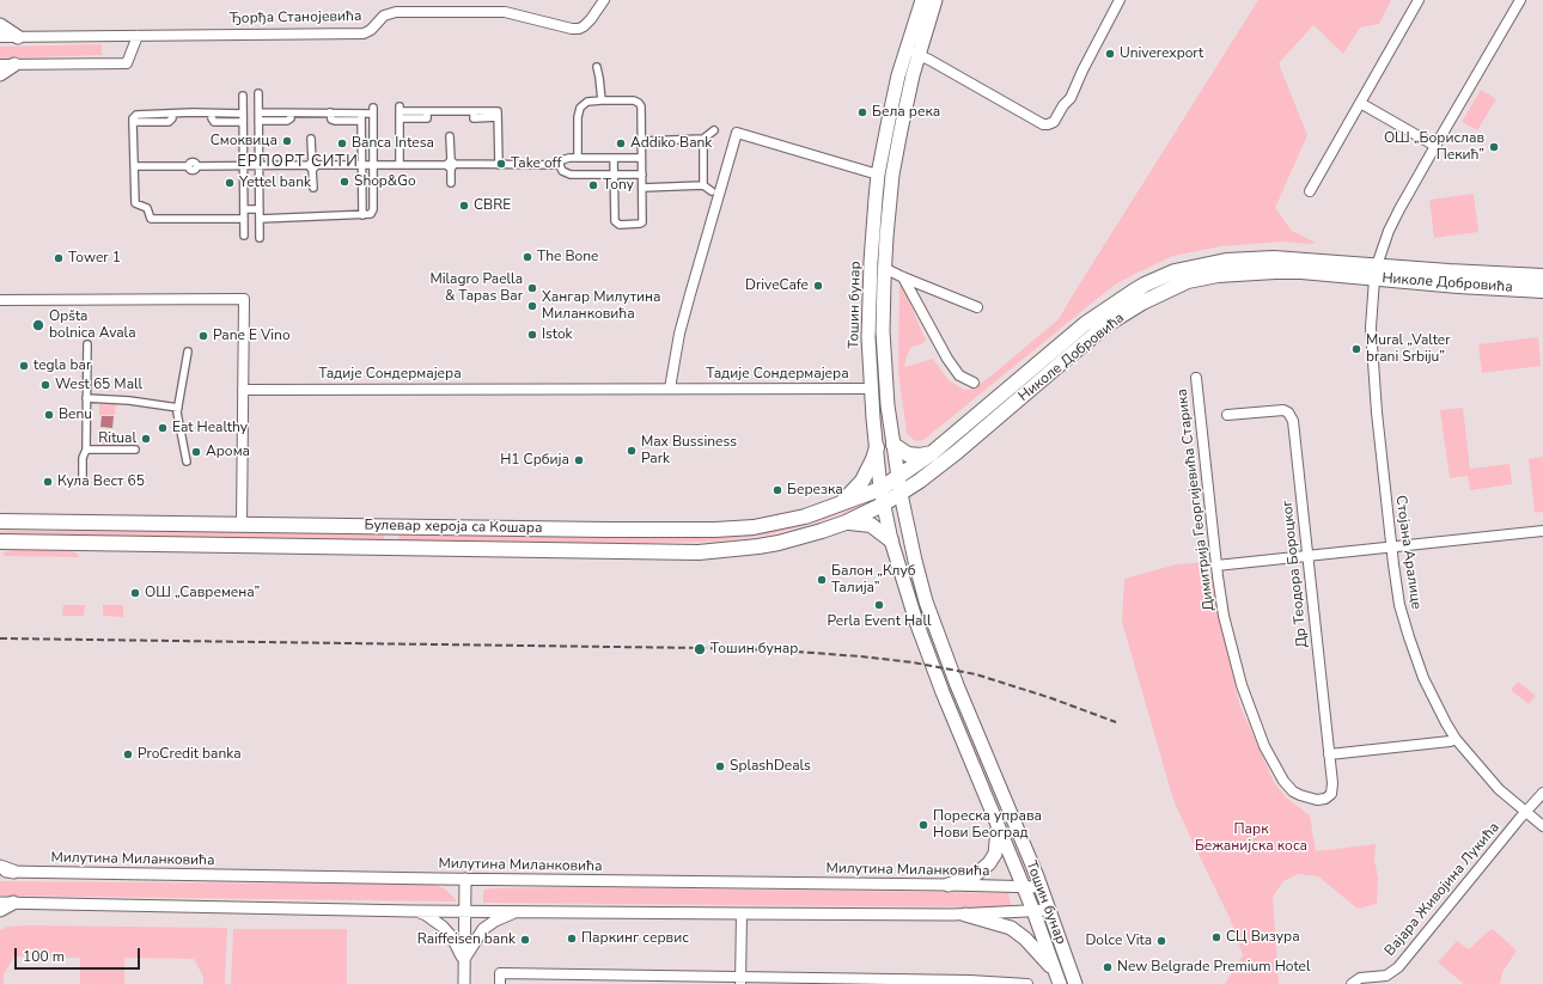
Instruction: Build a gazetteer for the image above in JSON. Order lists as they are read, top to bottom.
{
  "streets": {
    "main road": ["Николе Добровића", "Тошин бунар", "Булевар хероја са Кошара"],
    "street": [
      "Ђорђа Станојевића",
      "Тадије Сондермајера",
      "Димитрија Георгијевића Старика",
      "Стојана Аралице",
      "Др Теодора Бороцког",
      "Милутина Миланковића",
      "Вајара Живојина Лукића"
    ]
  },
  "crossings": [
    ["Николе Добровића", "Тошин бунар"],
    ["Николе Добровића", "Булевар хероја са Кошара"],
    ["Николе Добровића", "Стојана Аралице"],
    ["Тошин бунар", "Тадије Сондермајера"],
    ["Тошин бунар", "Булевар хероја са Кошара"],
    ["Тошин бунар", "Милутина Миланковића"],
    ["Димитрија Георгијевића Старика", "Др Теодора Бороцког"],
    ["Стојана Аралице", "Вајара Живојина Лукића"]
  ],
  "districts": ["ЕРПОРТ СИТИ"],
  "parks": ["Парк Бежанијска коса"],
  "places": [
    "Univerexport",
    "Бела река",
    "Смоквица",
    "Banca Intesa",
    "Addiko Bank",
    "ОШ „Борислав Пекић”",
    "Take off",
    "Shop&Go",
    "Yettel bank",
    "Tony",
    "CBRE",
    "The Bone",
    "Tower 1",
    "DriveCafe",
    "Milagro Paella & Tapas Bar",
    "Хангар Милутина Миланковића",
    "Opšta bolnica Avala",
    "Istok",
    "Pane E Vino",
    "Mural „Valter brani Srbiju”",
    "tegla bar",
    "West 65 Mall",
    "Benu",
    "Eat Healthy",
    "Ritual",
    "Max Bussiness Park",
    "Арома",
    "Н1 Србија",
    "Кула Вест 65",
    "Березка",
    "Балон „Клуб Талија”",
    "ОШ „Савремена”",
    "Perla Event Hall",
    "Тошин бунар",
    "ProCredit banka",
    "SplashDeals",
    "Пореска управа Нови Београд",
    "СЦ Визура",
    "Паркинг сервис",
    "Raiffeisen bank",
    "Dolce Vita",
    "New Belgrade Premium Hotel"
  ],
  "scale_bar": "100 m"
}
